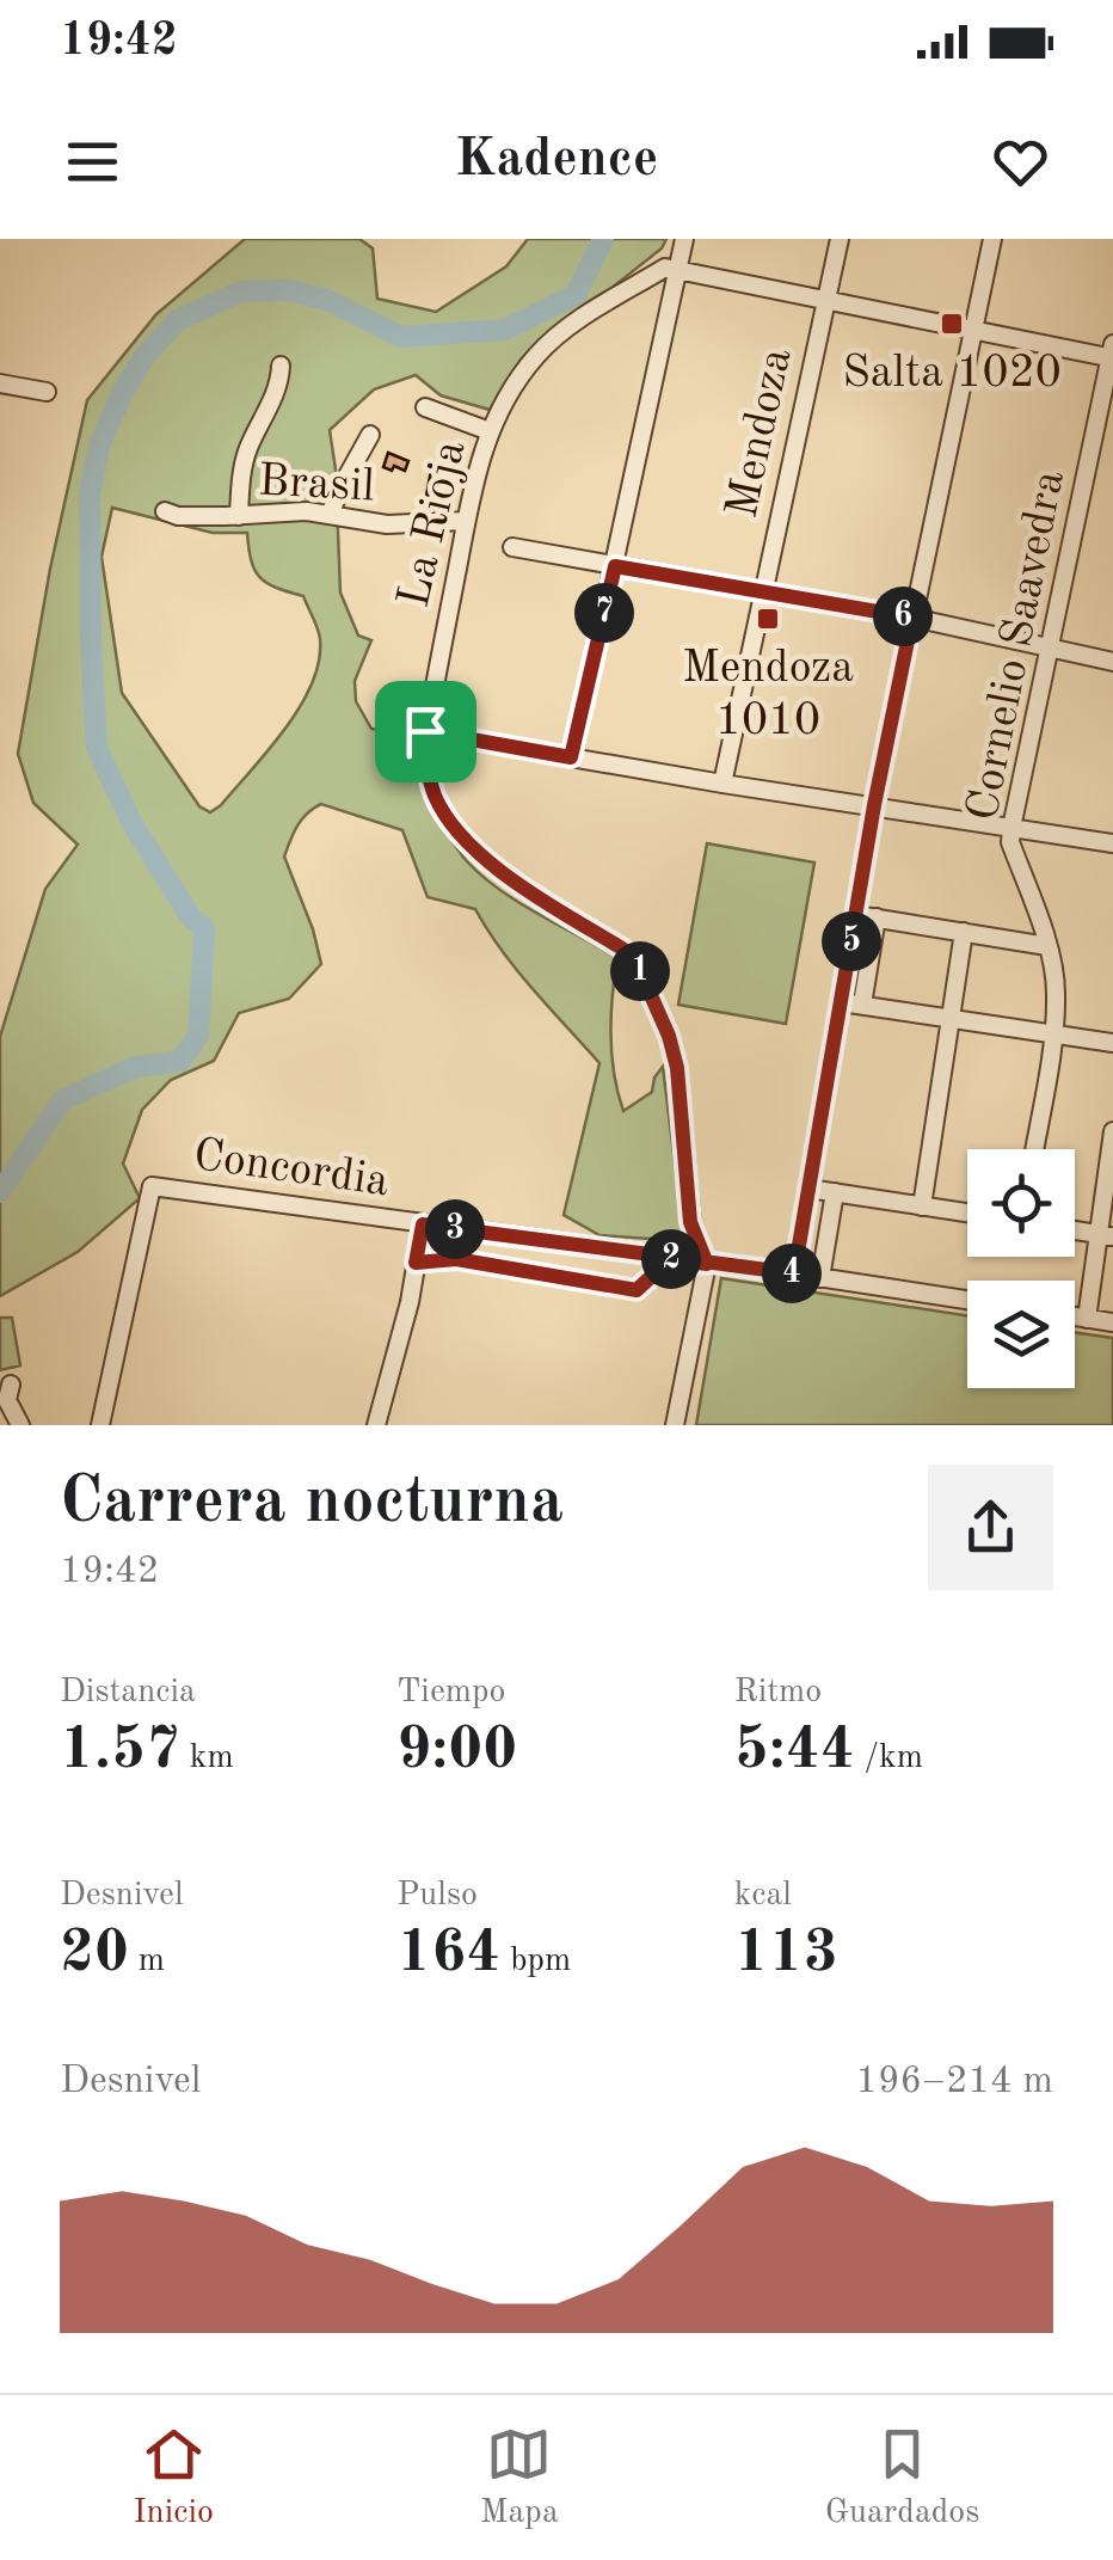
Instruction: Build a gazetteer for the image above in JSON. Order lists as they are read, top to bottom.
{
  "streets": {
    "street": [
      "Mendoza",
      "Brasil",
      "La Rioja",
      "Cornelio Saavedra",
      "Concordia"
    ]
  },
  "crossings": [
    ["Brasil", "La Rioja"],
    ["La Rioja", "Concordia"]
  ],
  "places": {
    "transit": ["Salta 1020", "Mendoza 1010"]
  },
  "page": {
    "status": "19:42",
    "header": "Kadence",
    "pins": [
      "7",
      "6",
      "5",
      "1",
      "3",
      "2",
      "4"
    ],
    "heading": ["Carrera nocturna", "19:42"],
    "stats": [
      ["Distancia", "1.57 km"],
      ["Tiempo", "9:00"],
      ["Ritmo", "5:44 /km"],
      ["Desnivel", "20 m"],
      ["Pulso", "164 bpm"],
      ["kcal", "113"]
    ],
    "chart": ["Desnivel", "196–214 m"],
    "tabs": ["Inicio", "Mapa", "Guardados"]
  }
}
